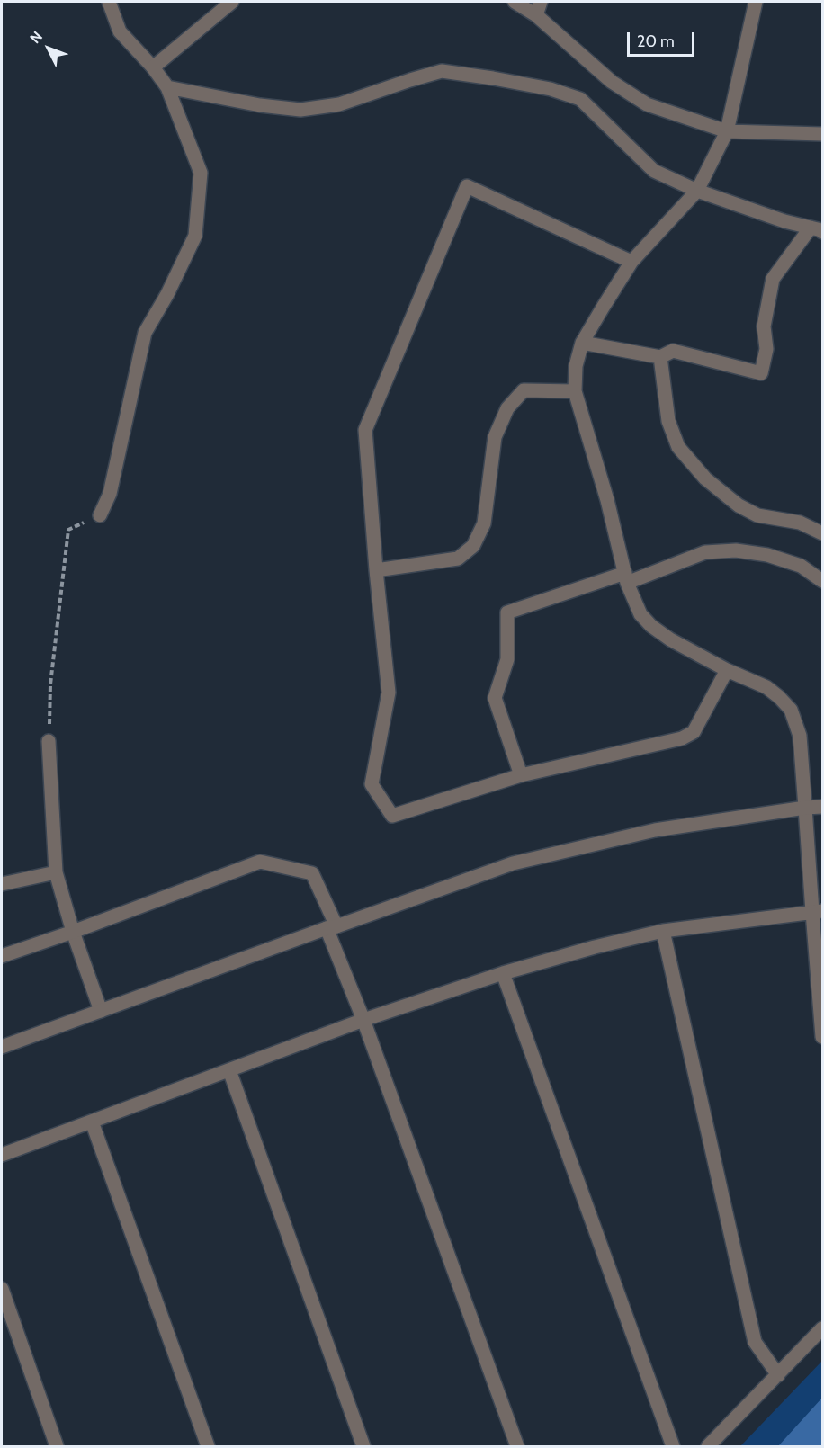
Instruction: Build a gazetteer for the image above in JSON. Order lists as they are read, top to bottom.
{
  "scale_bar": "20 m",
  "north": "top left"
}
